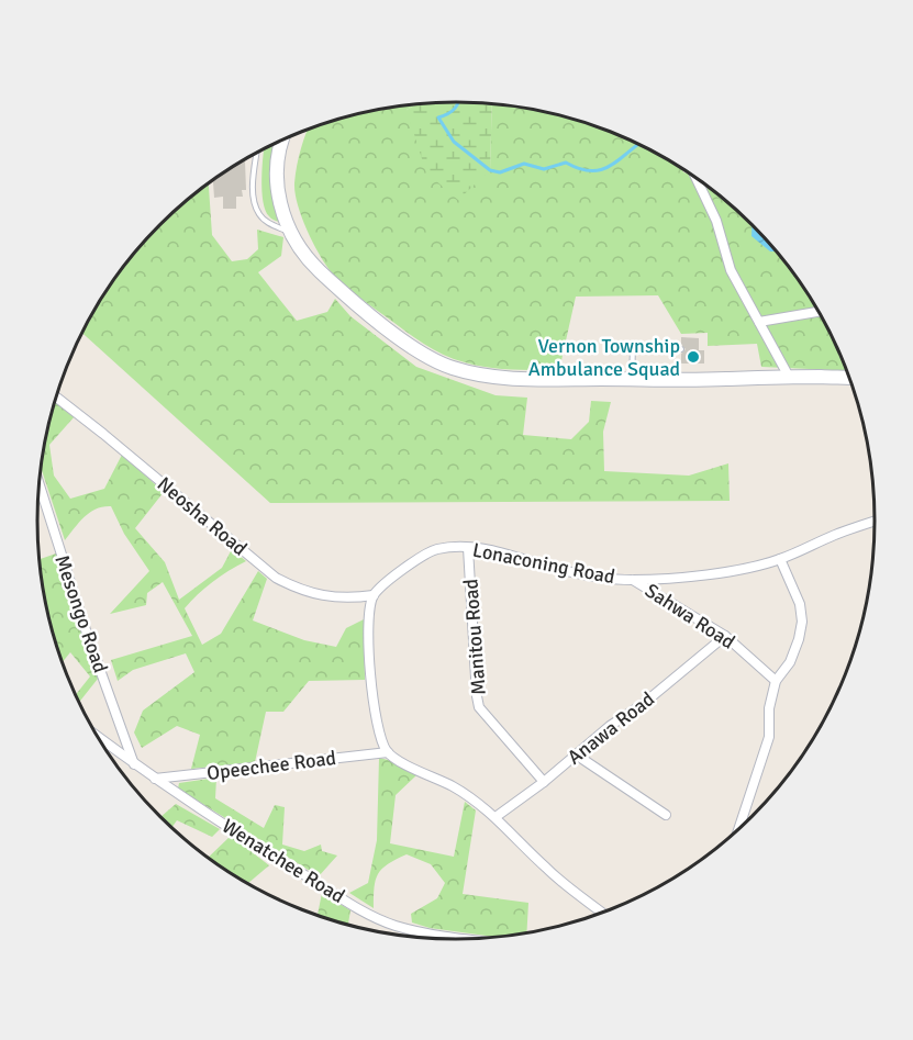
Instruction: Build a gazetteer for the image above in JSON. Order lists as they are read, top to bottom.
{
  "streets": {
    "street": [
      "Neosha Road",
      "Lonaconing Road",
      "Mesongo Road",
      "Sahwa Road",
      "Manitou Road",
      "Anawa Road",
      "Opeechee Road",
      "Wenatchee Road"
    ]
  },
  "crossings": [
    ["Neosha Road", "Lonaconing Road"],
    ["Lonaconing Road", "Sahwa Road"],
    ["Lonaconing Road", "Manitou Road"],
    ["Mesongo Road", "Wenatchee Road"],
    ["Sahwa Road", "Anawa Road"],
    ["Manitou Road", "Anawa Road"],
    ["Opeechee Road", "Wenatchee Road"]
  ],
  "places": ["Vernon Township Ambulance Squad"]
}
